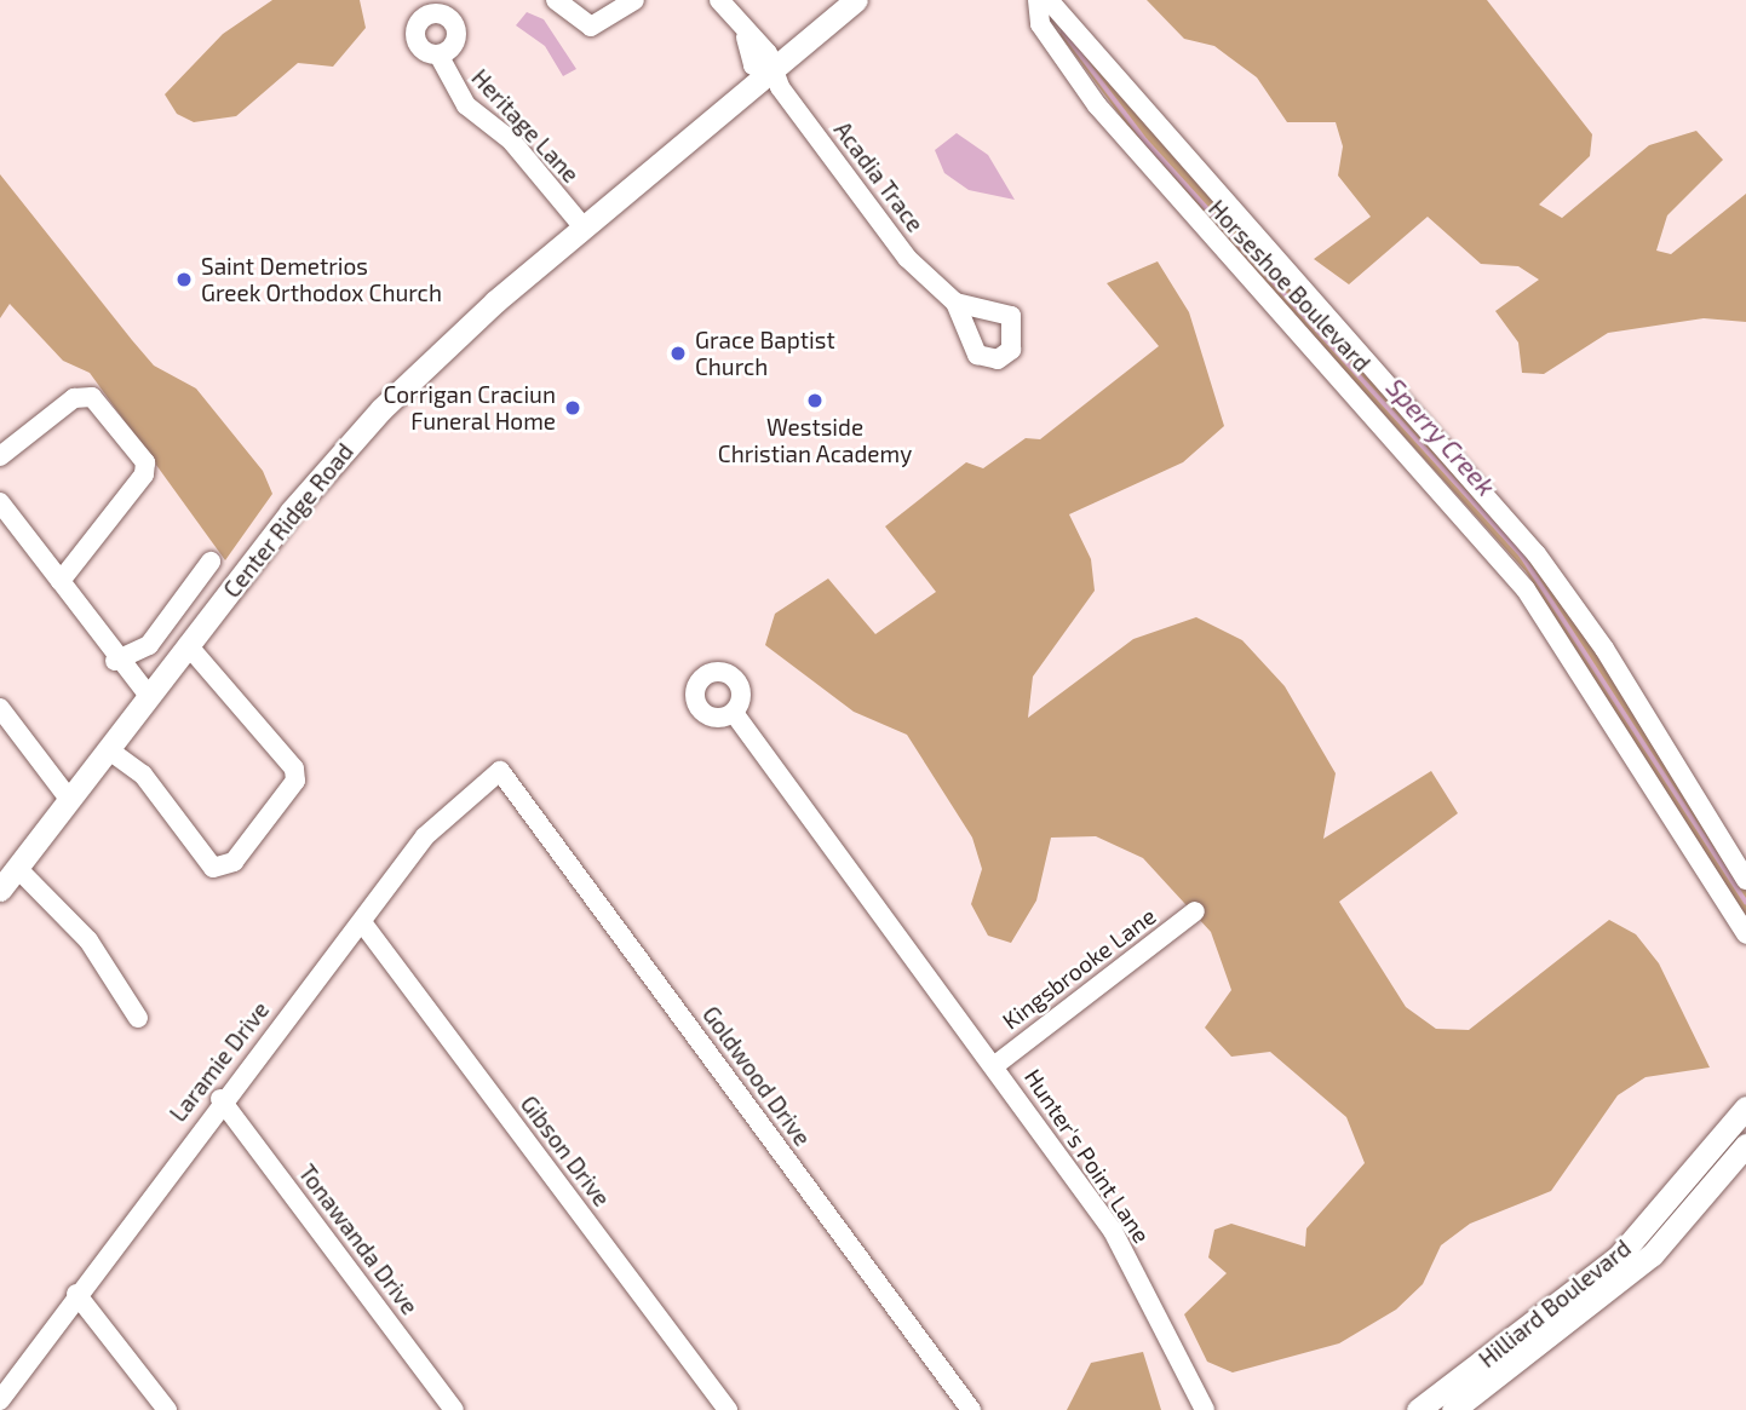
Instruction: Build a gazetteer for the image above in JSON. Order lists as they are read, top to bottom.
{
  "streets": {
    "main road": ["Center Ridge Road", "Hilliard Boulevard"],
    "street": [
      "Heritage Lane",
      "Acadia Trace",
      "Horseshoe Boulevard",
      "Kingsbrooke Lane",
      "Laramie Drive",
      "Goldwood Drive",
      "Gibson Drive",
      "Hunter's Point Lane",
      "Tonawanda Drive"
    ]
  },
  "crossings": [
    ["Heritage Lane", "Center Ridge Road"],
    ["Acadia Trace", "Center Ridge Road"],
    ["Kingsbrooke Lane", "Hunter's Point Lane"],
    ["Laramie Drive", "Goldwood Drive"],
    ["Laramie Drive", "Gibson Drive"],
    ["Laramie Drive", "Tonawanda Drive"]
  ],
  "water": ["Sperry Creek"],
  "places": [
    "Saint Demetrios Greek Orthodox Church",
    "Grace Baptist Church",
    "Westside Christian Academy",
    "Corrigan Craciun Funeral Home"
  ]
}
